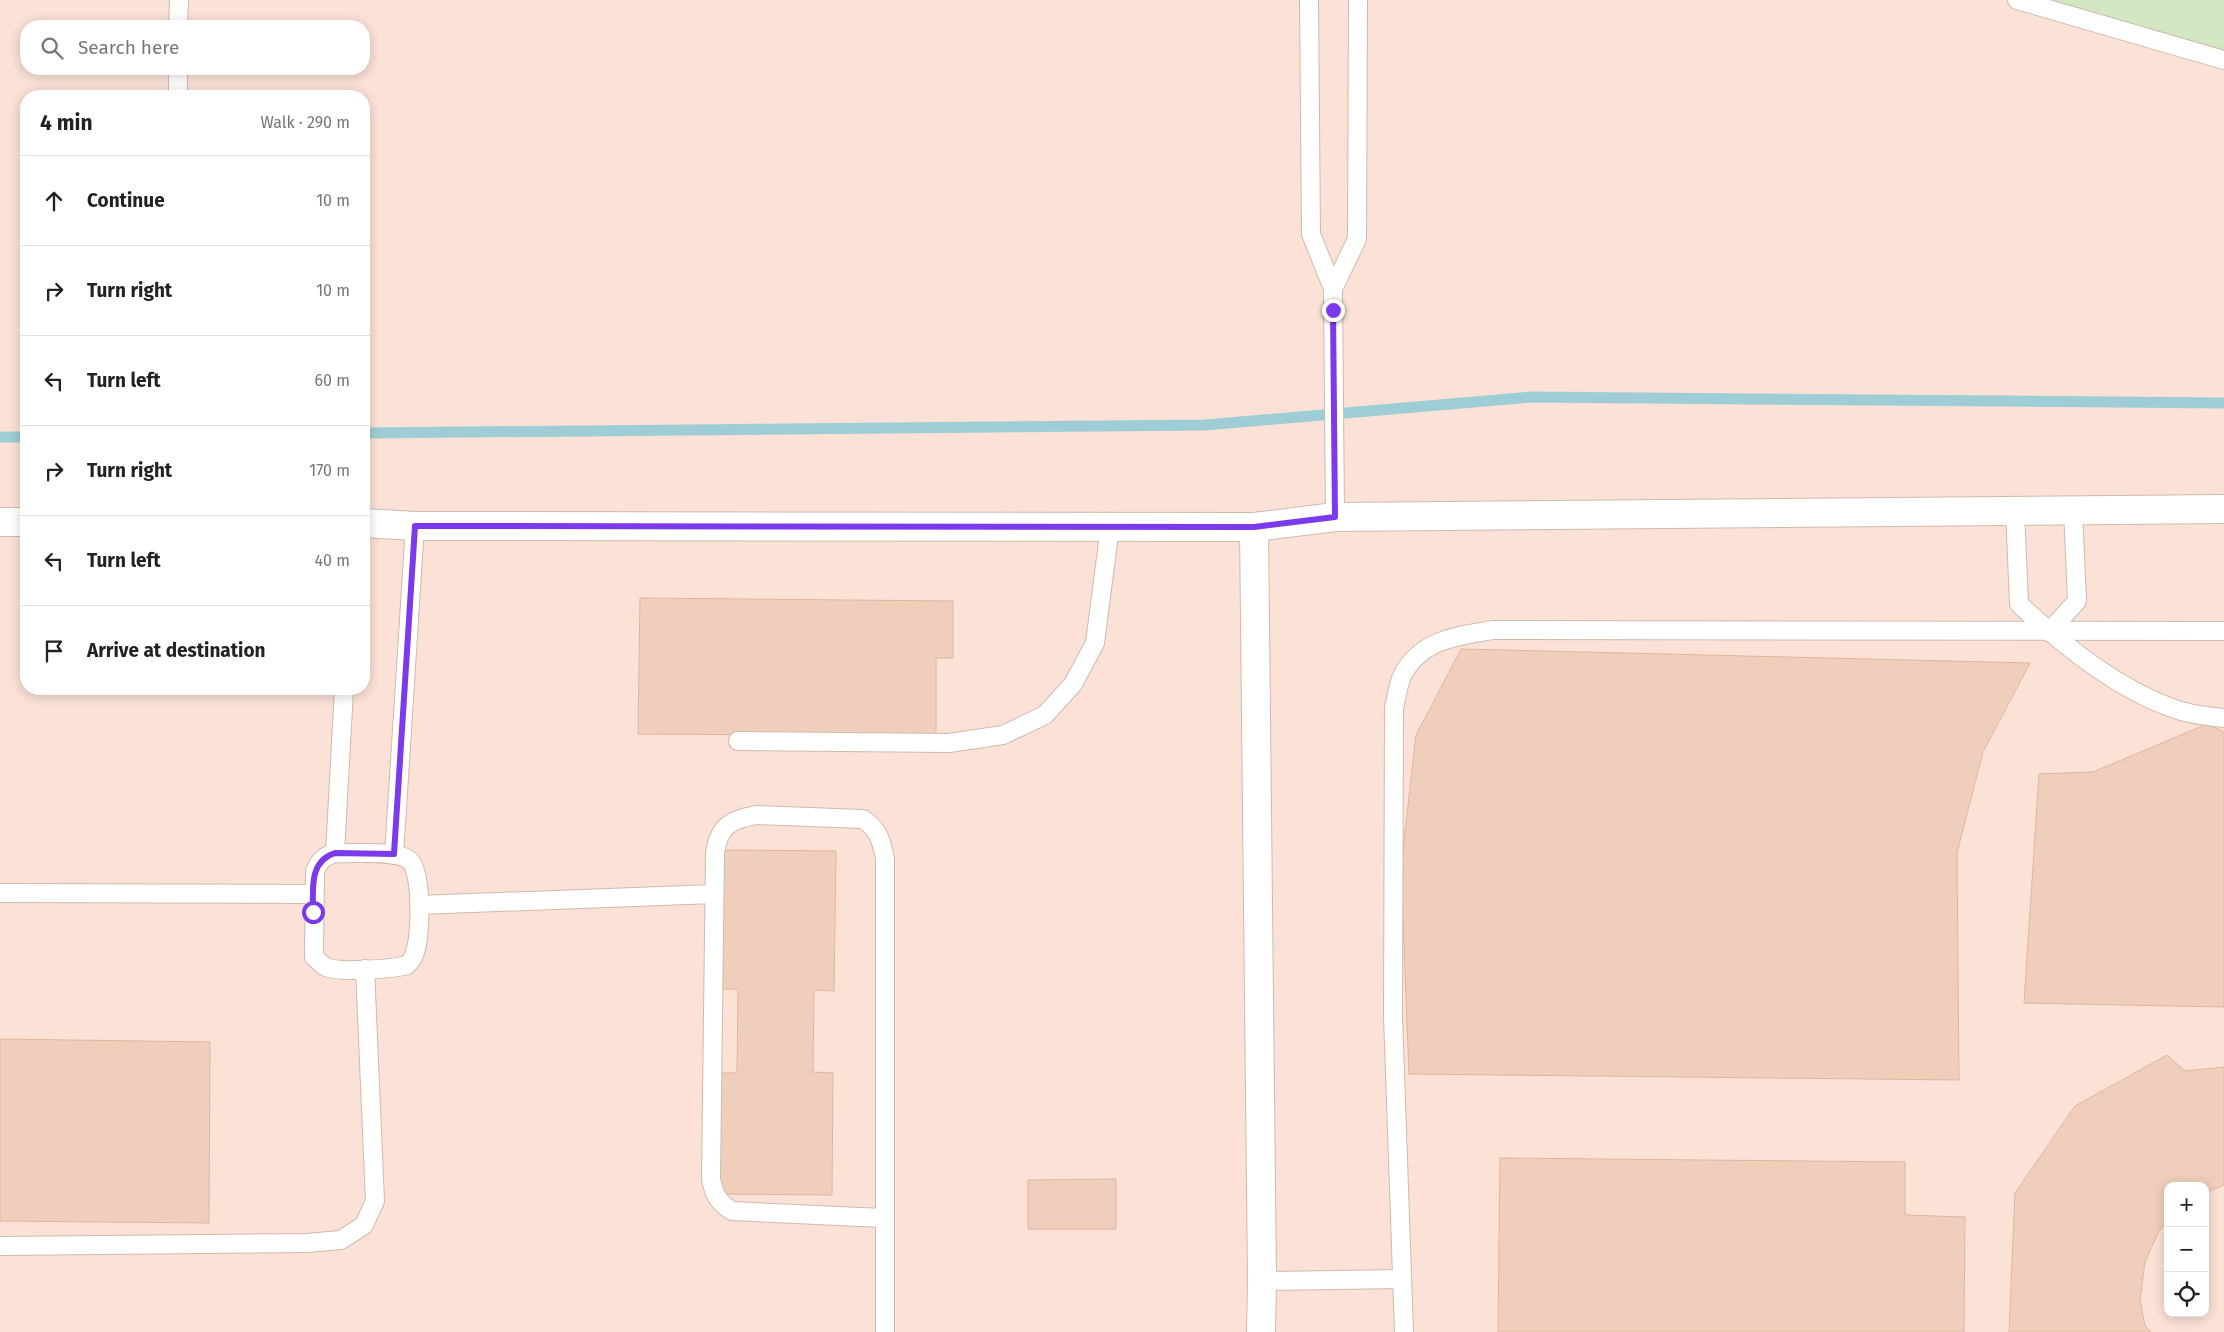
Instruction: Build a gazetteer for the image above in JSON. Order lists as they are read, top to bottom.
{
  "page": {
    "search": "Search here",
    "heading": ["4 min", "Walk · 290 m"],
    "list": [
      ["Continue", "10 m"],
      ["Turn right", "10 m"],
      ["Turn left", "60 m"],
      ["Turn right", "170 m"],
      ["Turn left", "40 m"],
      "Arrive at destination"
    ],
    "map_buttons": ["+", "−"]
  }
}
